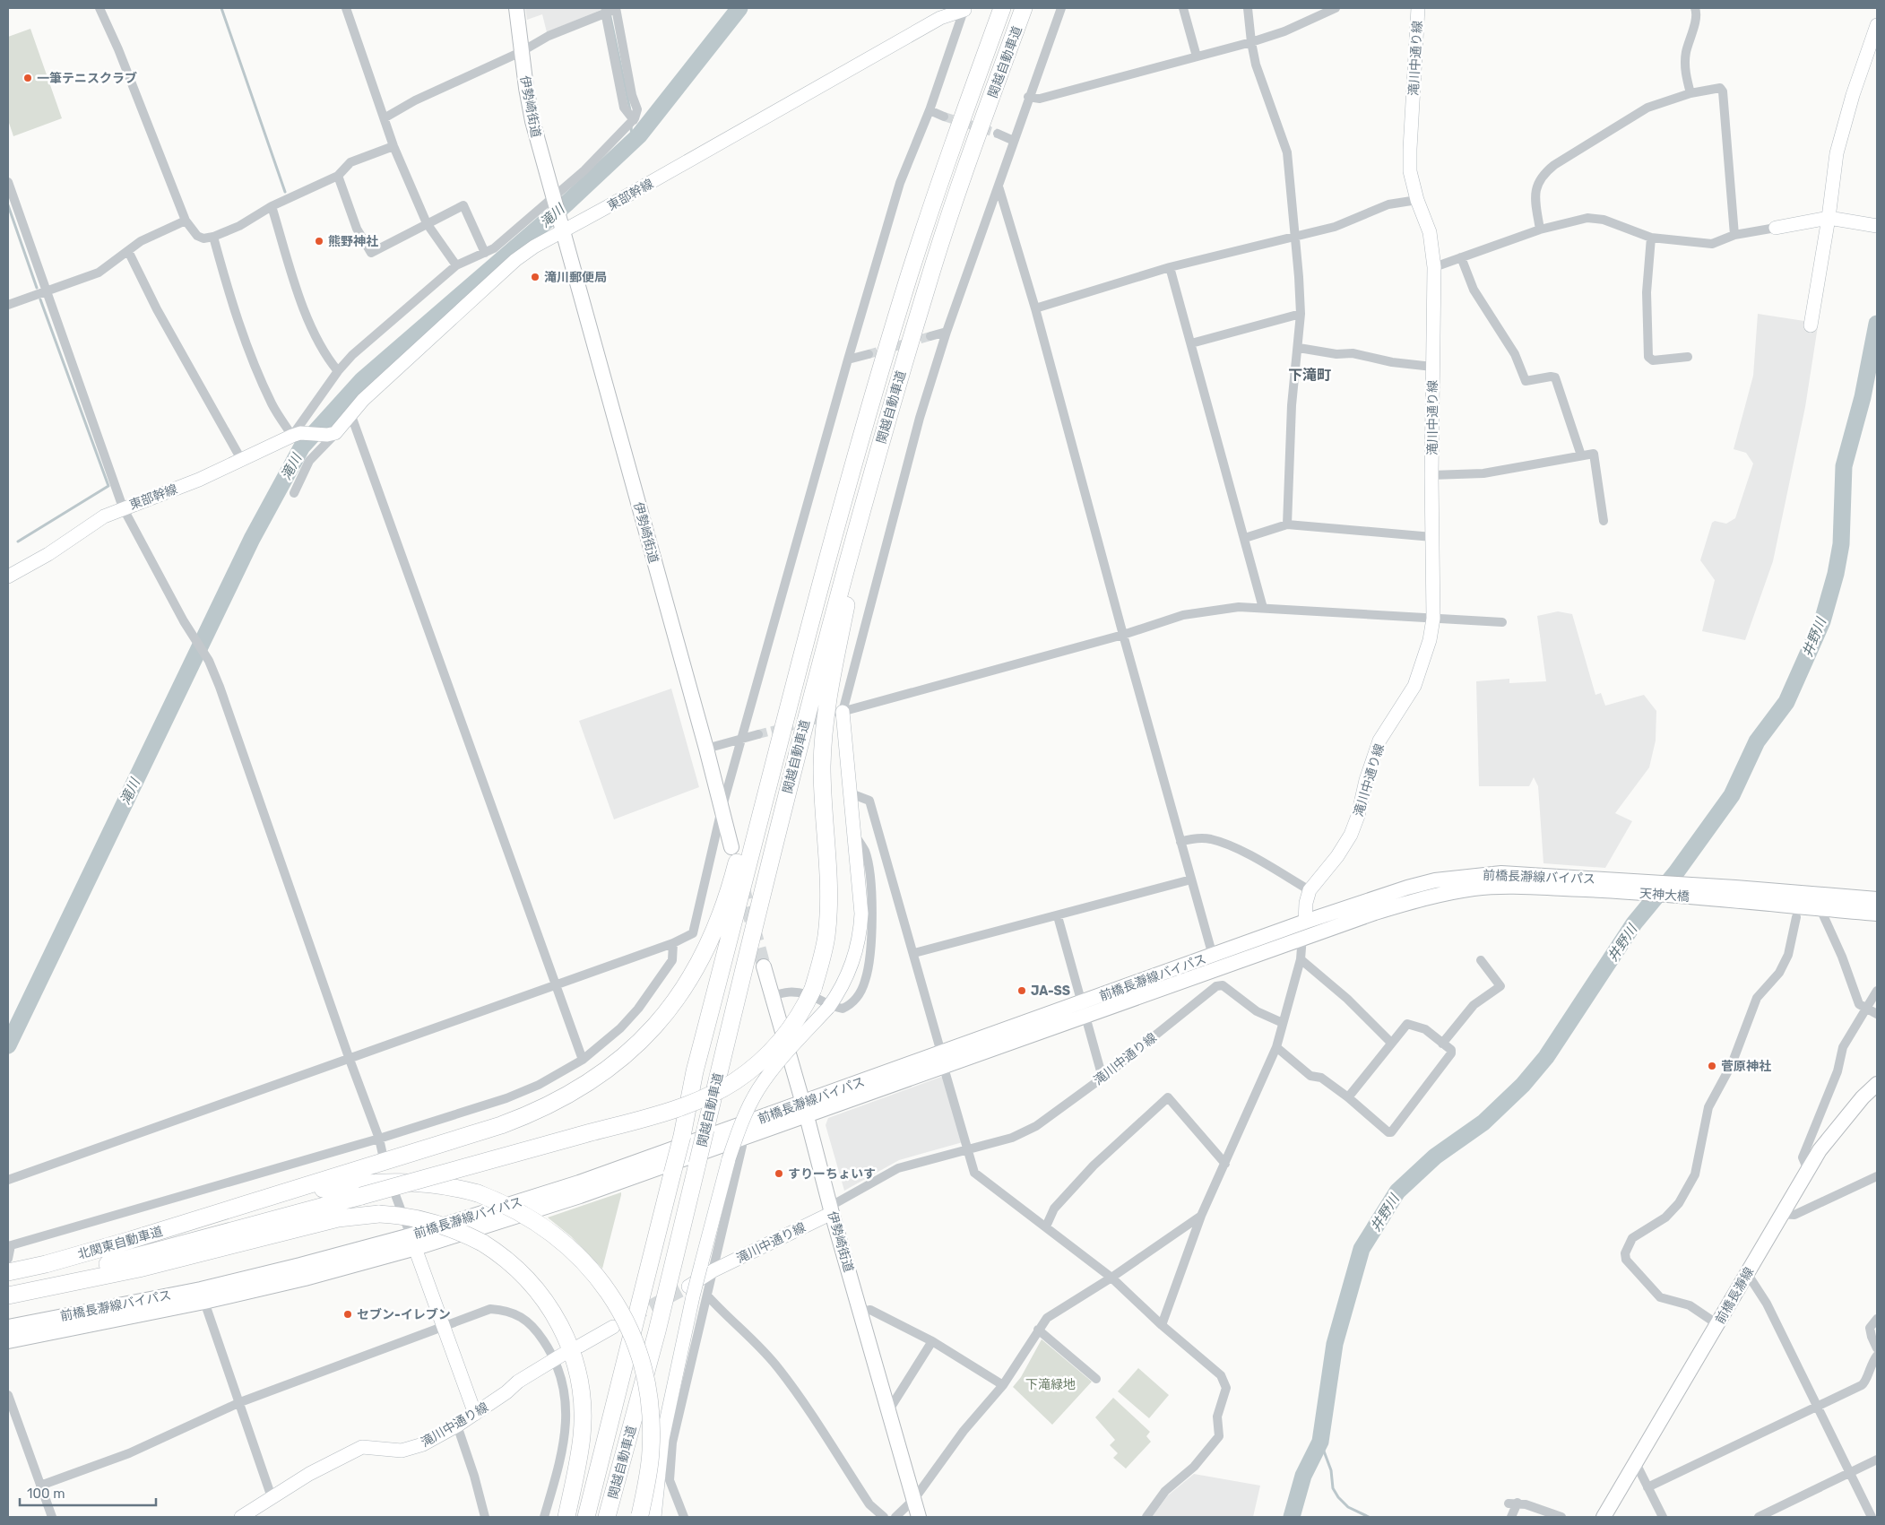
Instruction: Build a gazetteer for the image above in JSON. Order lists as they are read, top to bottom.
{
  "streets": {
    "highway": ["関越自動車道", "北関東自動車道"],
    "main road": [
      "伊勢崎街道",
      "前橋長瀞線バイパス",
      "天神大橋",
      "前橋長瀞線"
    ],
    "street": ["滝川中通り線", "東部幹線"]
  },
  "crossings": [
    ["滝川中通り線", "伊勢崎街道"],
    ["滝川中通り線", "前橋長瀞線バイパス"],
    ["伊勢崎街道", "東部幹線"],
    ["伊勢崎街道", "前橋長瀞線バイパス"],
    ["前橋長瀞線バイパス", "天神大橋"]
  ],
  "districts": ["下滝町"],
  "water": ["滝川", "井野川"],
  "parks": ["下滝緑地"],
  "places": [
    "一筆テニスクラブ",
    "熊野神社",
    "滝川郵便局",
    "JA-SS",
    "菅原神社",
    "すりーちょいす",
    "セブン-イレブン"
  ],
  "scale_bar": "100 m"
}
